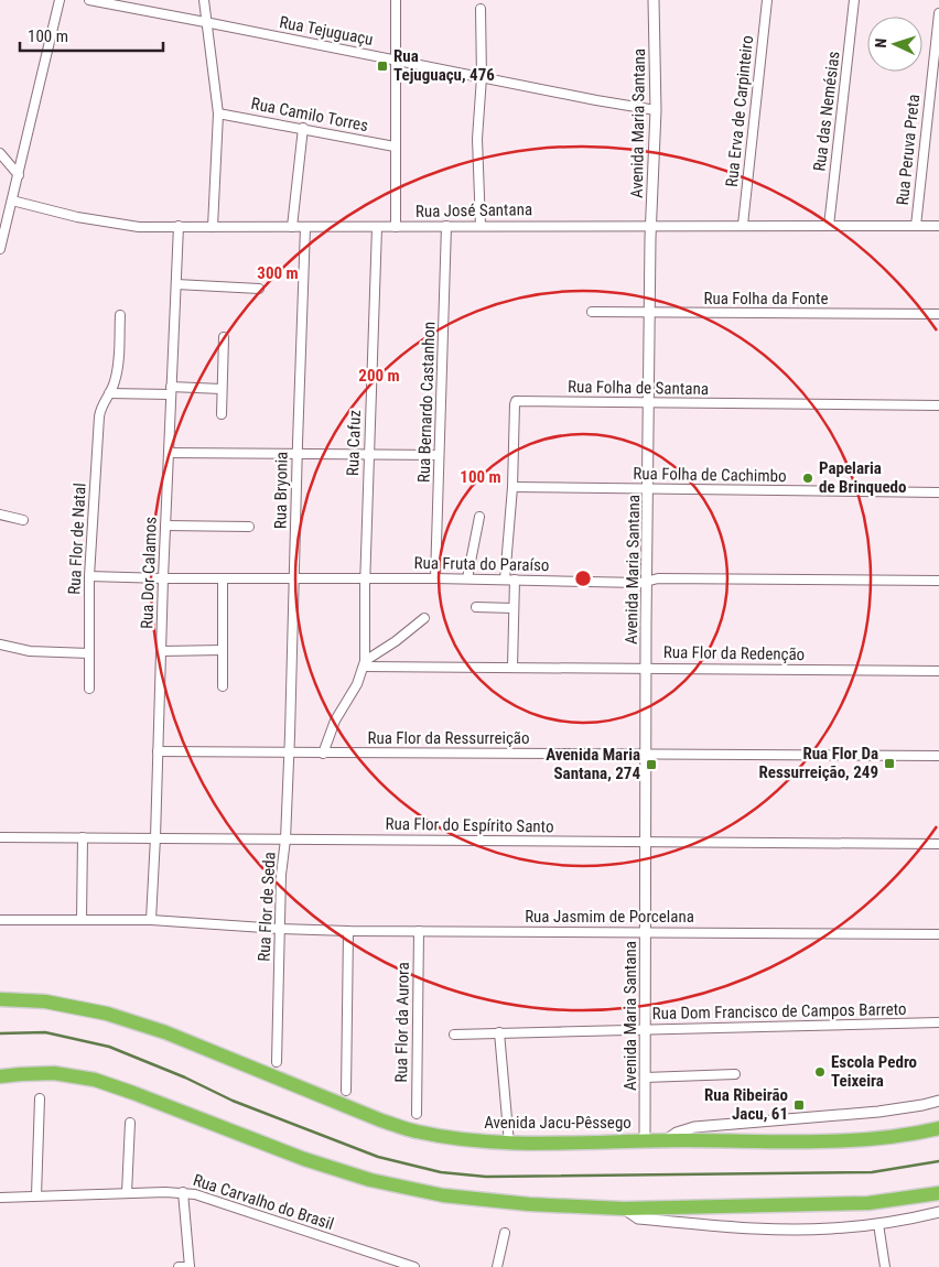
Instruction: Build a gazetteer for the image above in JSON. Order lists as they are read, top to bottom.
{
  "streets": {
    "highway": ["Avenida Jacu-Pêssego"],
    "street": [
      "Rua Tejuguaçu",
      "Rua Erva de Carpinteiro",
      "Rua das Nemésias",
      "Rua Camilo Torres",
      "Avenida Maria Santana",
      "Rua Peruva Preta",
      "Rua José Santana",
      "Rua Folha da Fonte",
      "Rua Folha de Santana",
      "Rua Bernardo Castanhon",
      "Rua Cafuz",
      "Rua Folha de Cachimbo",
      "Rua Bryonia",
      "Rua Flor de Natal",
      "Rua Fruta do Paraíso",
      "Rua Dor Calamos",
      "Rua Flor da Redenção",
      "Rua Flor da Ressurreição",
      "Rua Flor do Espírito Santo",
      "Rua Flor de Seda",
      "Rua Jasmim de Porcelana",
      "Rua Dom Francisco de Campos Barreto",
      "Rua Flor da Aurora",
      "Rua Carvalho do Brasil"
    ]
  },
  "crossings": [
    ["Rua Tejuguaçu", "Avenida Maria Santana"],
    ["Rua Erva de Carpinteiro", "Rua José Santana"],
    ["Rua das Nemésias", "Rua José Santana"],
    ["Avenida Maria Santana", "Rua José Santana"],
    ["Avenida Maria Santana", "Rua Folha da Fonte"],
    ["Avenida Maria Santana", "Rua Folha de Santana"],
    ["Avenida Maria Santana", "Rua Folha de Cachimbo"],
    ["Avenida Maria Santana", "Rua Fruta do Paraíso"],
    ["Avenida Maria Santana", "Rua Flor da Redenção"],
    ["Avenida Maria Santana", "Rua Flor da Ressurreição"],
    ["Avenida Maria Santana", "Rua Flor do Espírito Santo"],
    ["Avenida Maria Santana", "Rua Jasmim de Porcelana"],
    ["Avenida Maria Santana", "Rua Dom Francisco de Campos Barreto"],
    ["Avenida Maria Santana", "Avenida Jacu-Pêssego"],
    ["Rua Peruva Preta", "Rua José Santana"],
    ["Rua José Santana", "Rua Bernardo Castanhon"],
    ["Rua José Santana", "Rua Cafuz"],
    ["Rua José Santana", "Rua Bryonia"],
    ["Rua José Santana", "Rua Dor Calamos"],
    ["Rua Folha de Santana", "Rua Folha de Cachimbo"],
    ["Rua Folha de Santana", "Rua Fruta do Paraíso"],
    ["Rua Bernardo Castanhon", "Rua Fruta do Paraíso"],
    ["Rua Cafuz", "Rua Fruta do Paraíso"],
    ["Rua Cafuz", "Rua Flor da Redenção"],
    ["Rua Bryonia", "Rua Fruta do Paraíso"],
    ["Rua Bryonia", "Rua Flor da Ressurreição"],
    ["Rua Bryonia", "Rua Flor de Seda"],
    ["Rua Flor de Natal", "Rua Fruta do Paraíso"],
    ["Rua Fruta do Paraíso", "Rua Dor Calamos"],
    ["Rua Dor Calamos", "Rua Flor da Ressurreição"],
    ["Rua Dor Calamos", "Rua Flor do Espírito Santo"],
    ["Rua Dor Calamos", "Rua Jasmim de Porcelana"],
    ["Rua Flor da Ressurreição", "Rua Flor de Seda"],
    ["Rua Flor do Espírito Santo", "Rua Flor de Seda"],
    ["Rua Flor de Seda", "Rua Jasmim de Porcelana"],
    ["Rua Jasmim de Porcelana", "Rua Flor da Aurora"]
  ],
  "places": {
    "transit": [
      "Rua Tejuguaçu, 476",
      "Rua Flor Da Ressurreição, 249",
      "Avenida Maria Santana, 274",
      "Rua Ribeirão Jacu, 61"
    ],
    "other": ["Papelaria de Brinquedo", "Escola Pedro Teixeira"]
  },
  "scale_bar": "100 m",
  "north": "left",
  "rings": ["300 m", "200 m", "100 m"]
}
